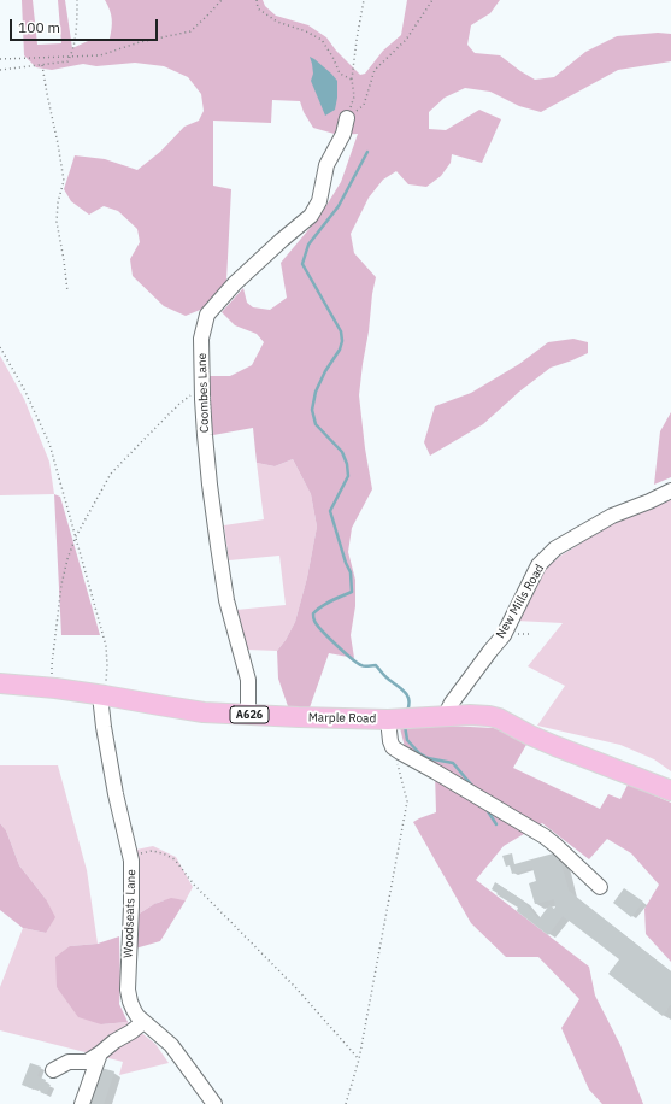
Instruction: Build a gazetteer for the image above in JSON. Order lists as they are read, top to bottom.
{
  "streets": {
    "main road": ["A626", "Marple Road"],
    "street": ["Coombes Lane", "New Mills Road", "Woodseats Lane"]
  },
  "crossings": [
    ["Coombes Lane", "Marple Road"],
    ["New Mills Road", "Marple Road"],
    ["Marple Road", "Woodseats Lane"]
  ],
  "scale_bar": "100 m"
}
